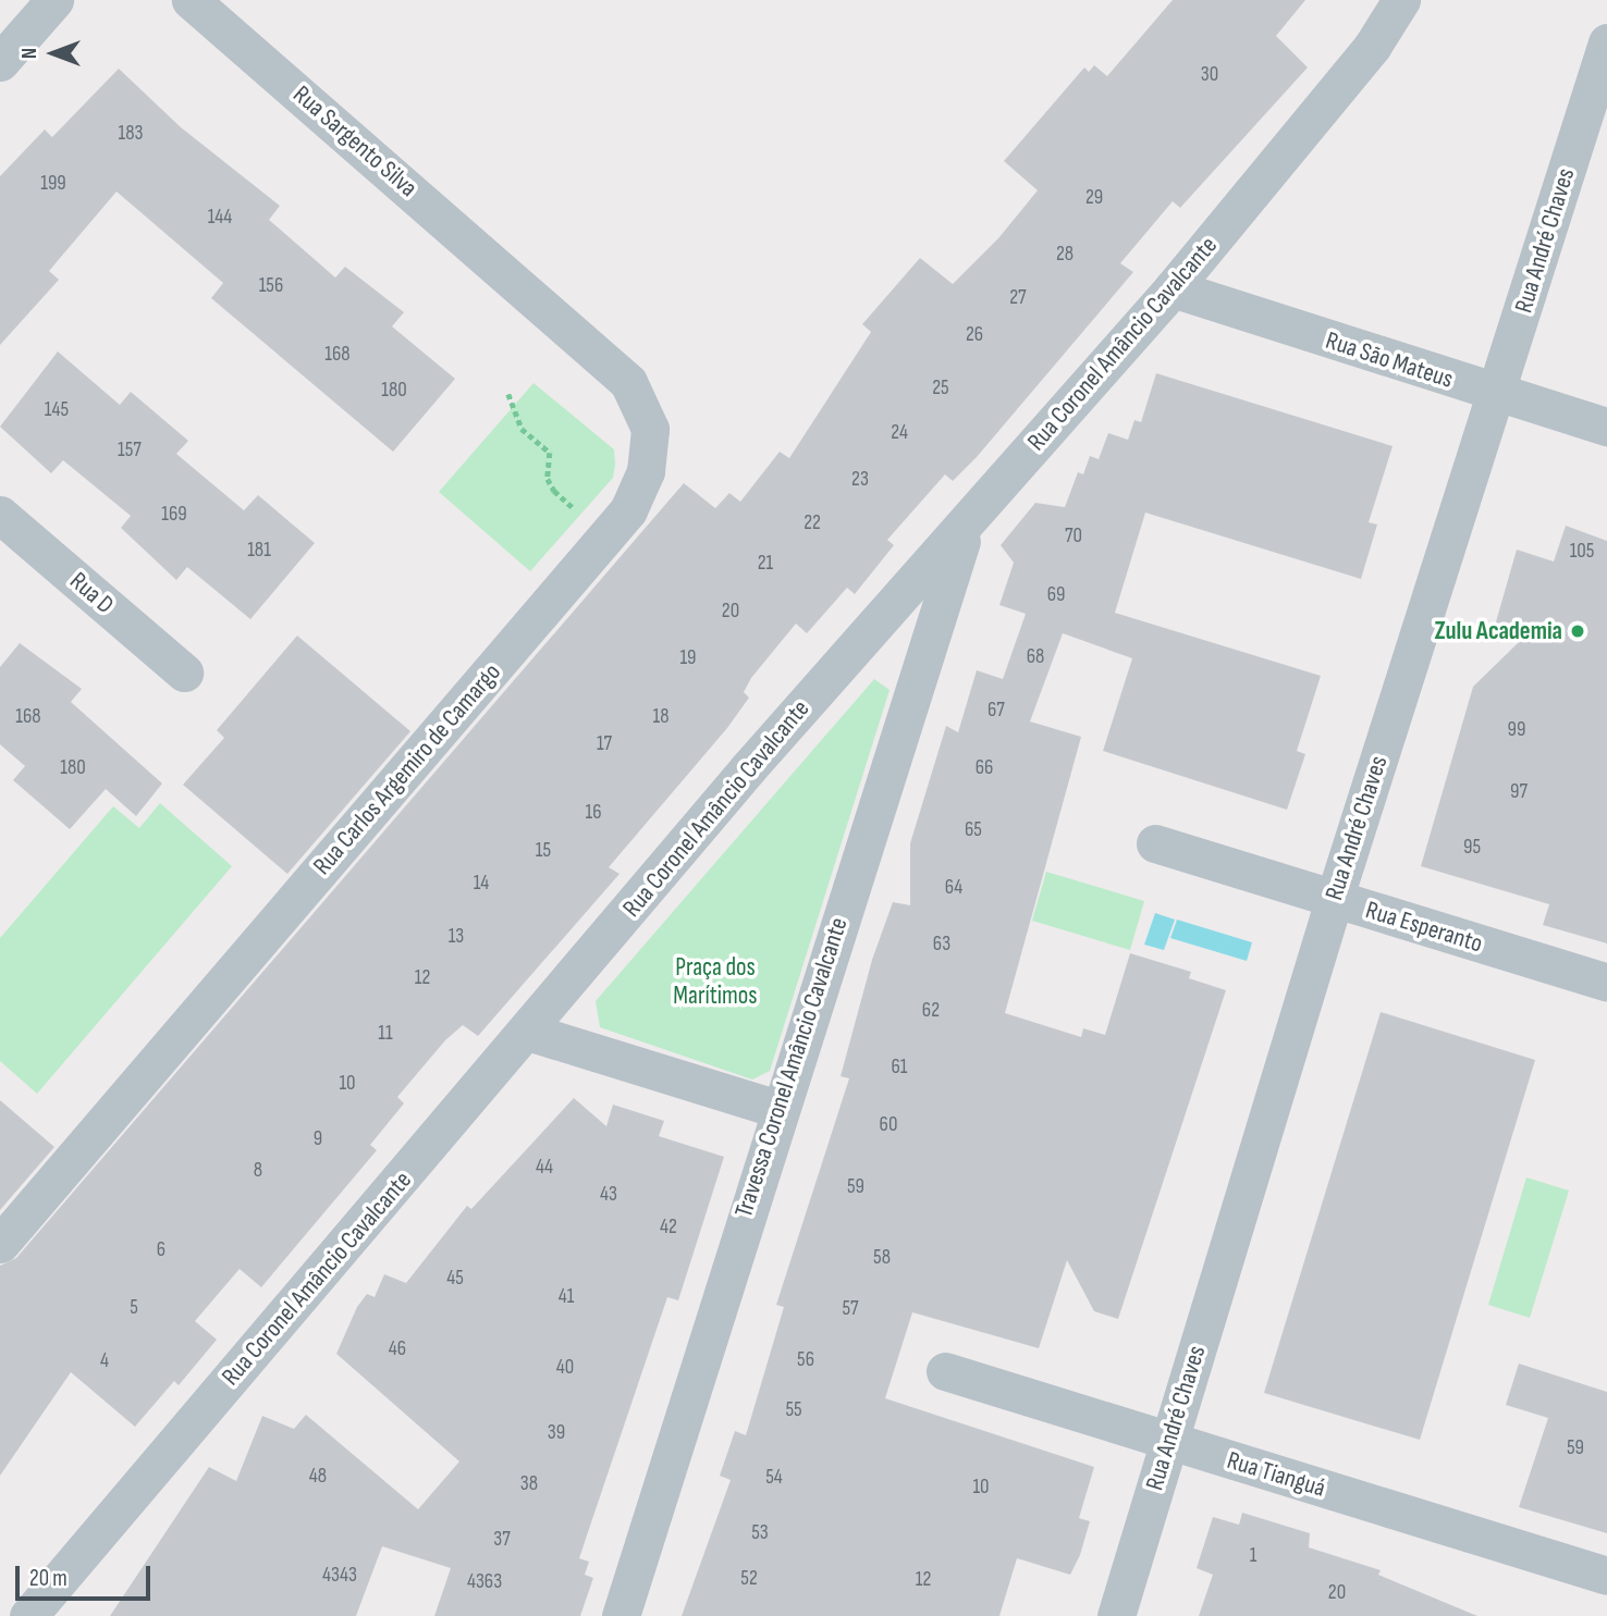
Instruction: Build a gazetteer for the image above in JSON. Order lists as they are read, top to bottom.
{
  "streets": {
    "street": [
      "Rua Sargento Silva",
      "Rua André Chaves",
      "Rua Coronel Amâncio Cavalcante",
      "Rua São Mateus",
      "Rua D",
      "Rua Carlos Argemiro de Camargo",
      "Rua Esperanto",
      "Travessa Coronel Amâncio Cavalcante",
      "Rua Tianguá"
    ]
  },
  "crossings": [
    ["Rua Sargento Silva", "Rua Carlos Argemiro de Camargo"],
    ["Rua André Chaves", "Rua São Mateus"],
    ["Rua André Chaves", "Rua Esperanto"],
    ["Rua André Chaves", "Rua Tianguá"],
    ["Rua Coronel Amâncio Cavalcante", "Rua São Mateus"],
    ["Rua Coronel Amâncio Cavalcante", "Travessa Coronel Amâncio Cavalcante"]
  ],
  "parks": ["Praça dos Marítimos"],
  "places": ["Zulu Academia"],
  "house_numbers": [
    "30",
    "183",
    "199",
    "29",
    "144",
    "28",
    "156",
    "27",
    "26",
    "168",
    "25",
    "180",
    "145",
    "24",
    "157",
    "23",
    "169",
    "22",
    "70",
    "181",
    "105",
    "21",
    "69",
    "20",
    "68",
    "19",
    "67",
    "168",
    "18",
    "99",
    "17",
    "180",
    "66",
    "97",
    "16",
    "65",
    "95",
    "15",
    "14",
    "64",
    "13",
    "63",
    "12",
    "62",
    "11",
    "61",
    "10",
    "60",
    "9",
    "44",
    "8",
    "59",
    "43",
    "42",
    "6",
    "58",
    "45",
    "41",
    "5",
    "57",
    "46",
    "56",
    "4",
    "40",
    "55",
    "39",
    "59",
    "48",
    "54",
    "38",
    "10",
    "53",
    "37",
    "1",
    "4343",
    "52",
    "12",
    "4363",
    "20"
  ],
  "scale_bar": "20 m",
  "north": "left"
}
